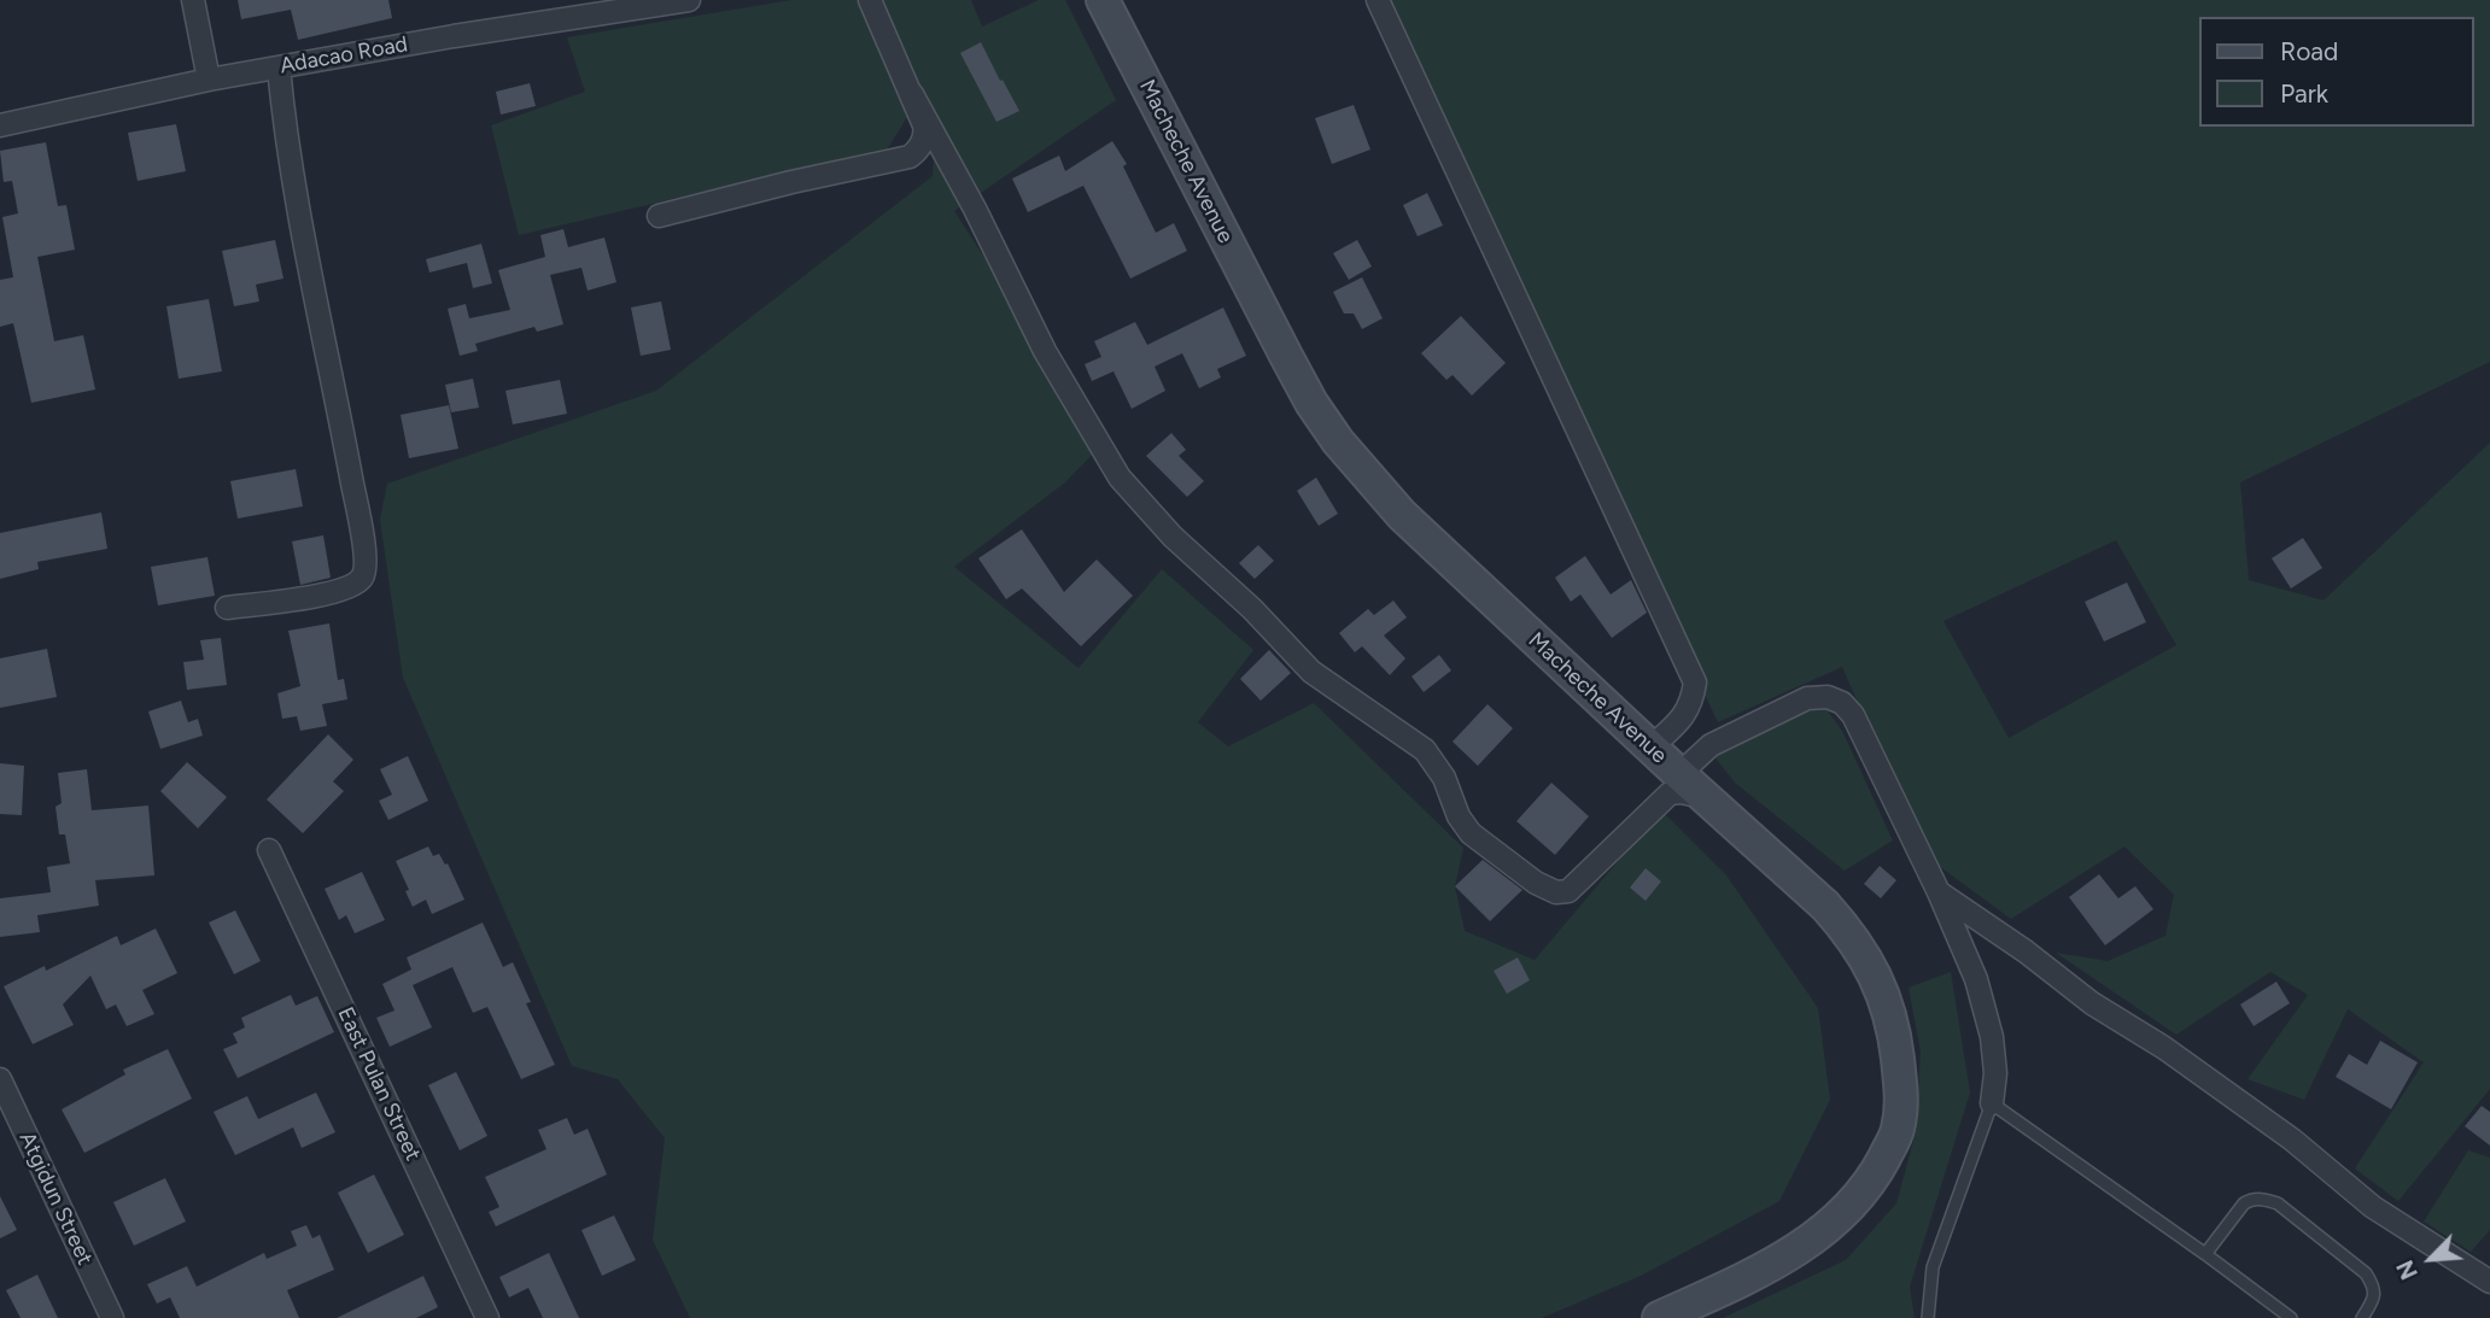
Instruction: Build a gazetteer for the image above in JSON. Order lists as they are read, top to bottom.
{
  "streets": {
    "main road": ["Macheche Avenue"],
    "street": ["Adacao Road", "East Pulan Street", "Atgidun Street"]
  },
  "legend": ["Road", "Park"],
  "north": "bottom left"
}
